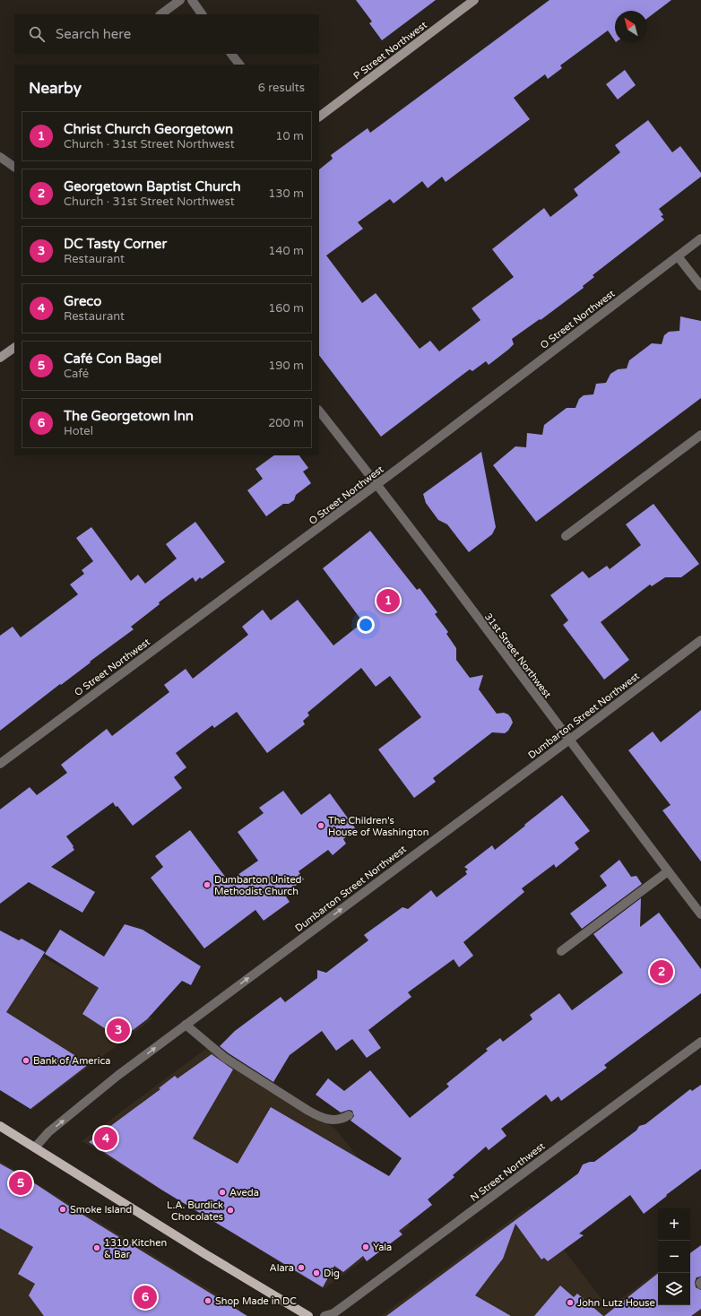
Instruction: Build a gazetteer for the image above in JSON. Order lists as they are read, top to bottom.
{
  "streets": {
    "main road": ["P Street Northwest"],
    "street": [
      "O Street Northwest",
      "31st Street Northwest",
      "Dumbarton Street Northwest",
      "N Street Northwest"
    ]
  },
  "crossings": [
    ["O Street Northwest", "31st Street Northwest"],
    ["31st Street Northwest", "Dumbarton Street Northwest"]
  ],
  "one_way": ["Dumbarton Street Northwest"],
  "places": [
    "The Children's House of Washington",
    "Dumbarton United Methodist Church",
    "Bank of America",
    "Aveda",
    "Smoke Island",
    "L.A. Burdick Chocolates",
    "Yala",
    "1310 Kitchen & Bar",
    "Alara",
    "Dig",
    "Shop Made in DC",
    "John Lutz House"
  ],
  "north": "top left",
  "page": {
    "search": "Search here",
    "heading": ["Nearby", "6 results"],
    "list": [
      {
        "mark": "1",
        "name": "Christ Church Georgetown",
        "note": "Church · 31st Street Northwest",
        "value": "10 m"
      },
      {
        "mark": "2",
        "name": "Georgetown Baptist Church",
        "note": "Church · 31st Street Northwest",
        "value": "130 m"
      },
      {
        "mark": "3",
        "name": "DC Tasty Corner",
        "note": "Restaurant",
        "value": "140 m"
      },
      {
        "mark": "4",
        "name": "Greco",
        "note": "Restaurant",
        "value": "160 m"
      },
      {
        "mark": "5",
        "name": "Café Con Bagel",
        "note": "Café",
        "value": "190 m"
      },
      {
        "mark": "6",
        "name": "The Georgetown Inn",
        "note": "Hotel",
        "value": "200 m"
      }
    ],
    "pins": [
      "1",
      "2",
      "3",
      "4",
      "5",
      "6"
    ],
    "map_buttons": ["+", "−"]
  }
}
